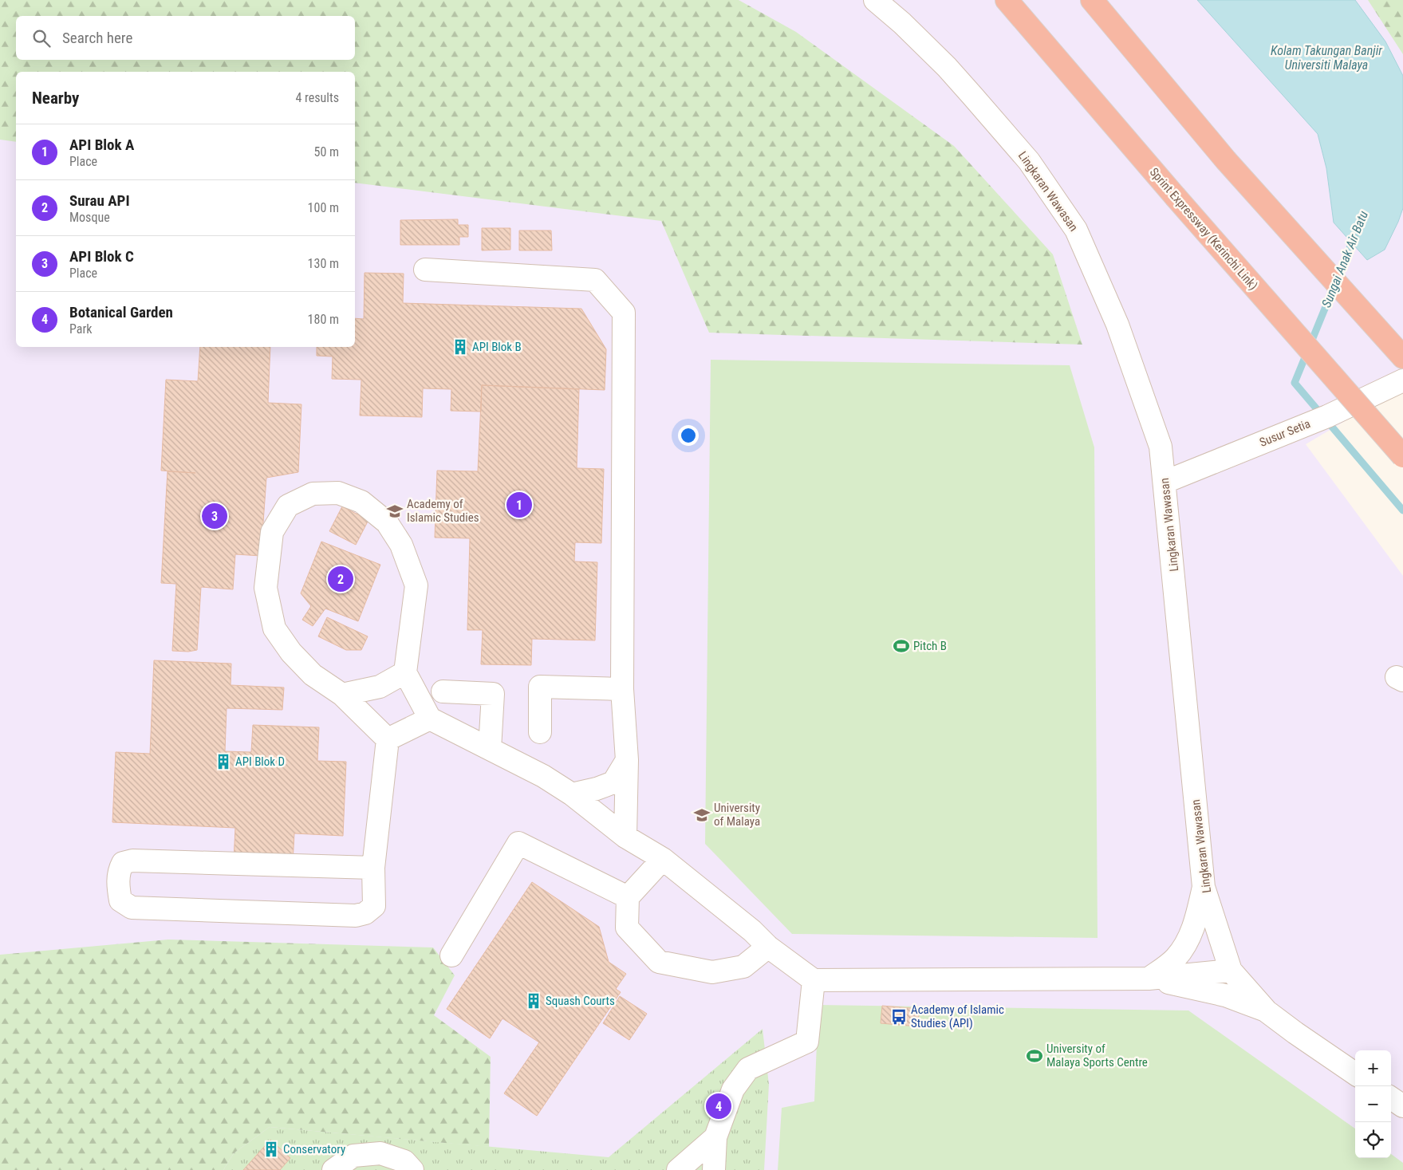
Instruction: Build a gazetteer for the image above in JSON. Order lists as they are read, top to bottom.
{
  "streets": {
    "highway": ["Sprint Expressway (Kerinchi Link)"],
    "street": ["Lingkaran Wawasan", "Susur Setia"]
  },
  "crossings": [
    ["Lingkaran Wawasan", "Susur Setia"]
  ],
  "water": ["Kolam Takungan Banjir Universiti Malaya", "Sungai Anak Air Batu"],
  "places": {
    "building": [
      "API Blok B",
      "API Blok D",
      "Squash Courts",
      "Conservatory"
    ],
    "school or university": ["Academy of Islamic Studies", "University of Malaya"],
    "sports": ["Pitch B", "University of Malaya Sports Centre"],
    "bus stop": ["Academy of Islamic Studies (API)"]
  },
  "page": {
    "search": "Search here",
    "heading": ["Nearby", "4 results"],
    "list": [
      {
        "mark": "1",
        "name": "API Blok A",
        "note": "Place",
        "value": "50 m"
      },
      {
        "mark": "2",
        "name": "Surau API",
        "note": "Mosque",
        "value": "100 m"
      },
      {
        "mark": "3",
        "name": "API Blok C",
        "note": "Place",
        "value": "130 m"
      },
      {
        "mark": "4",
        "name": "Botanical Garden",
        "note": "Park",
        "value": "180 m"
      }
    ],
    "pins": [
      "1",
      "3",
      "2",
      "4"
    ],
    "map_buttons": ["+", "−"]
  }
}
